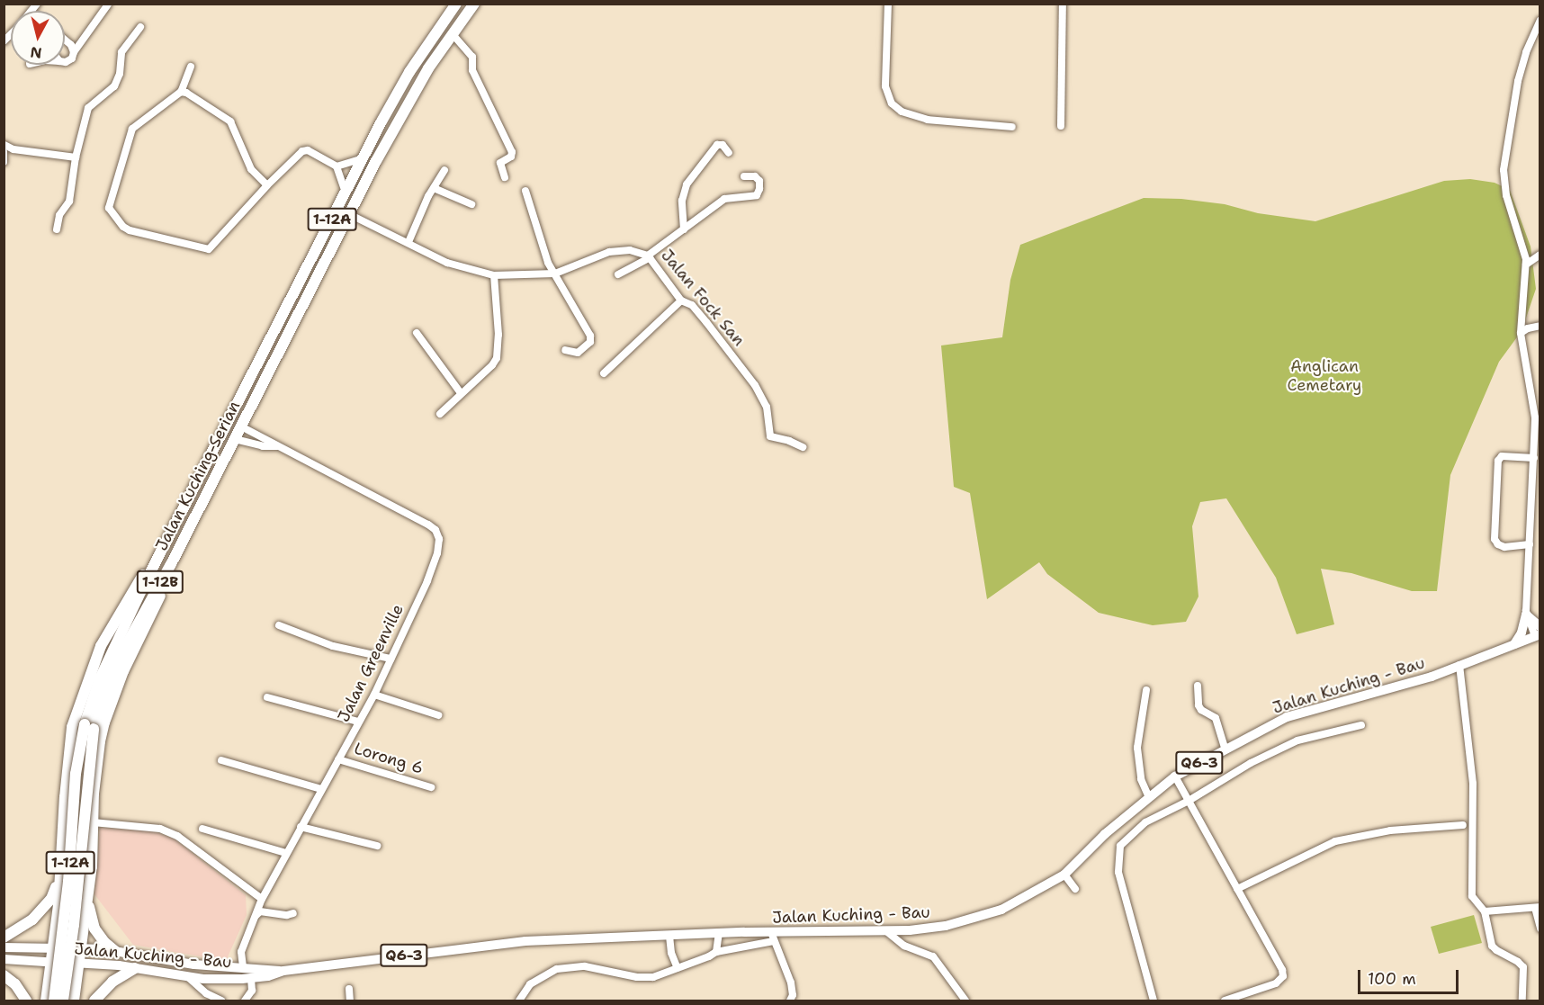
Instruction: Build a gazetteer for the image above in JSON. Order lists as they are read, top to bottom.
{
  "streets": {
    "highway": ["1-12A", "Jalan Kuching-Serian", "1-12B"],
    "main road": ["Jalan Kuching - Bau", "Q6-3"],
    "street": ["Jalan Fock San", "Jalan Greenville", "Lorong 6"]
  },
  "crossings": [
    ["Jalan Fock San", "Jalan Kuching-Serian"],
    ["Jalan Kuching-Serian", "Jalan Greenville"],
    ["Jalan Greenville", "Jalan Kuching - Bau"],
    ["Jalan Greenville", "Lorong 6"]
  ],
  "parks": ["Anglican Cemetary"],
  "scale_bar": "100 m",
  "north": "bottom"
}
